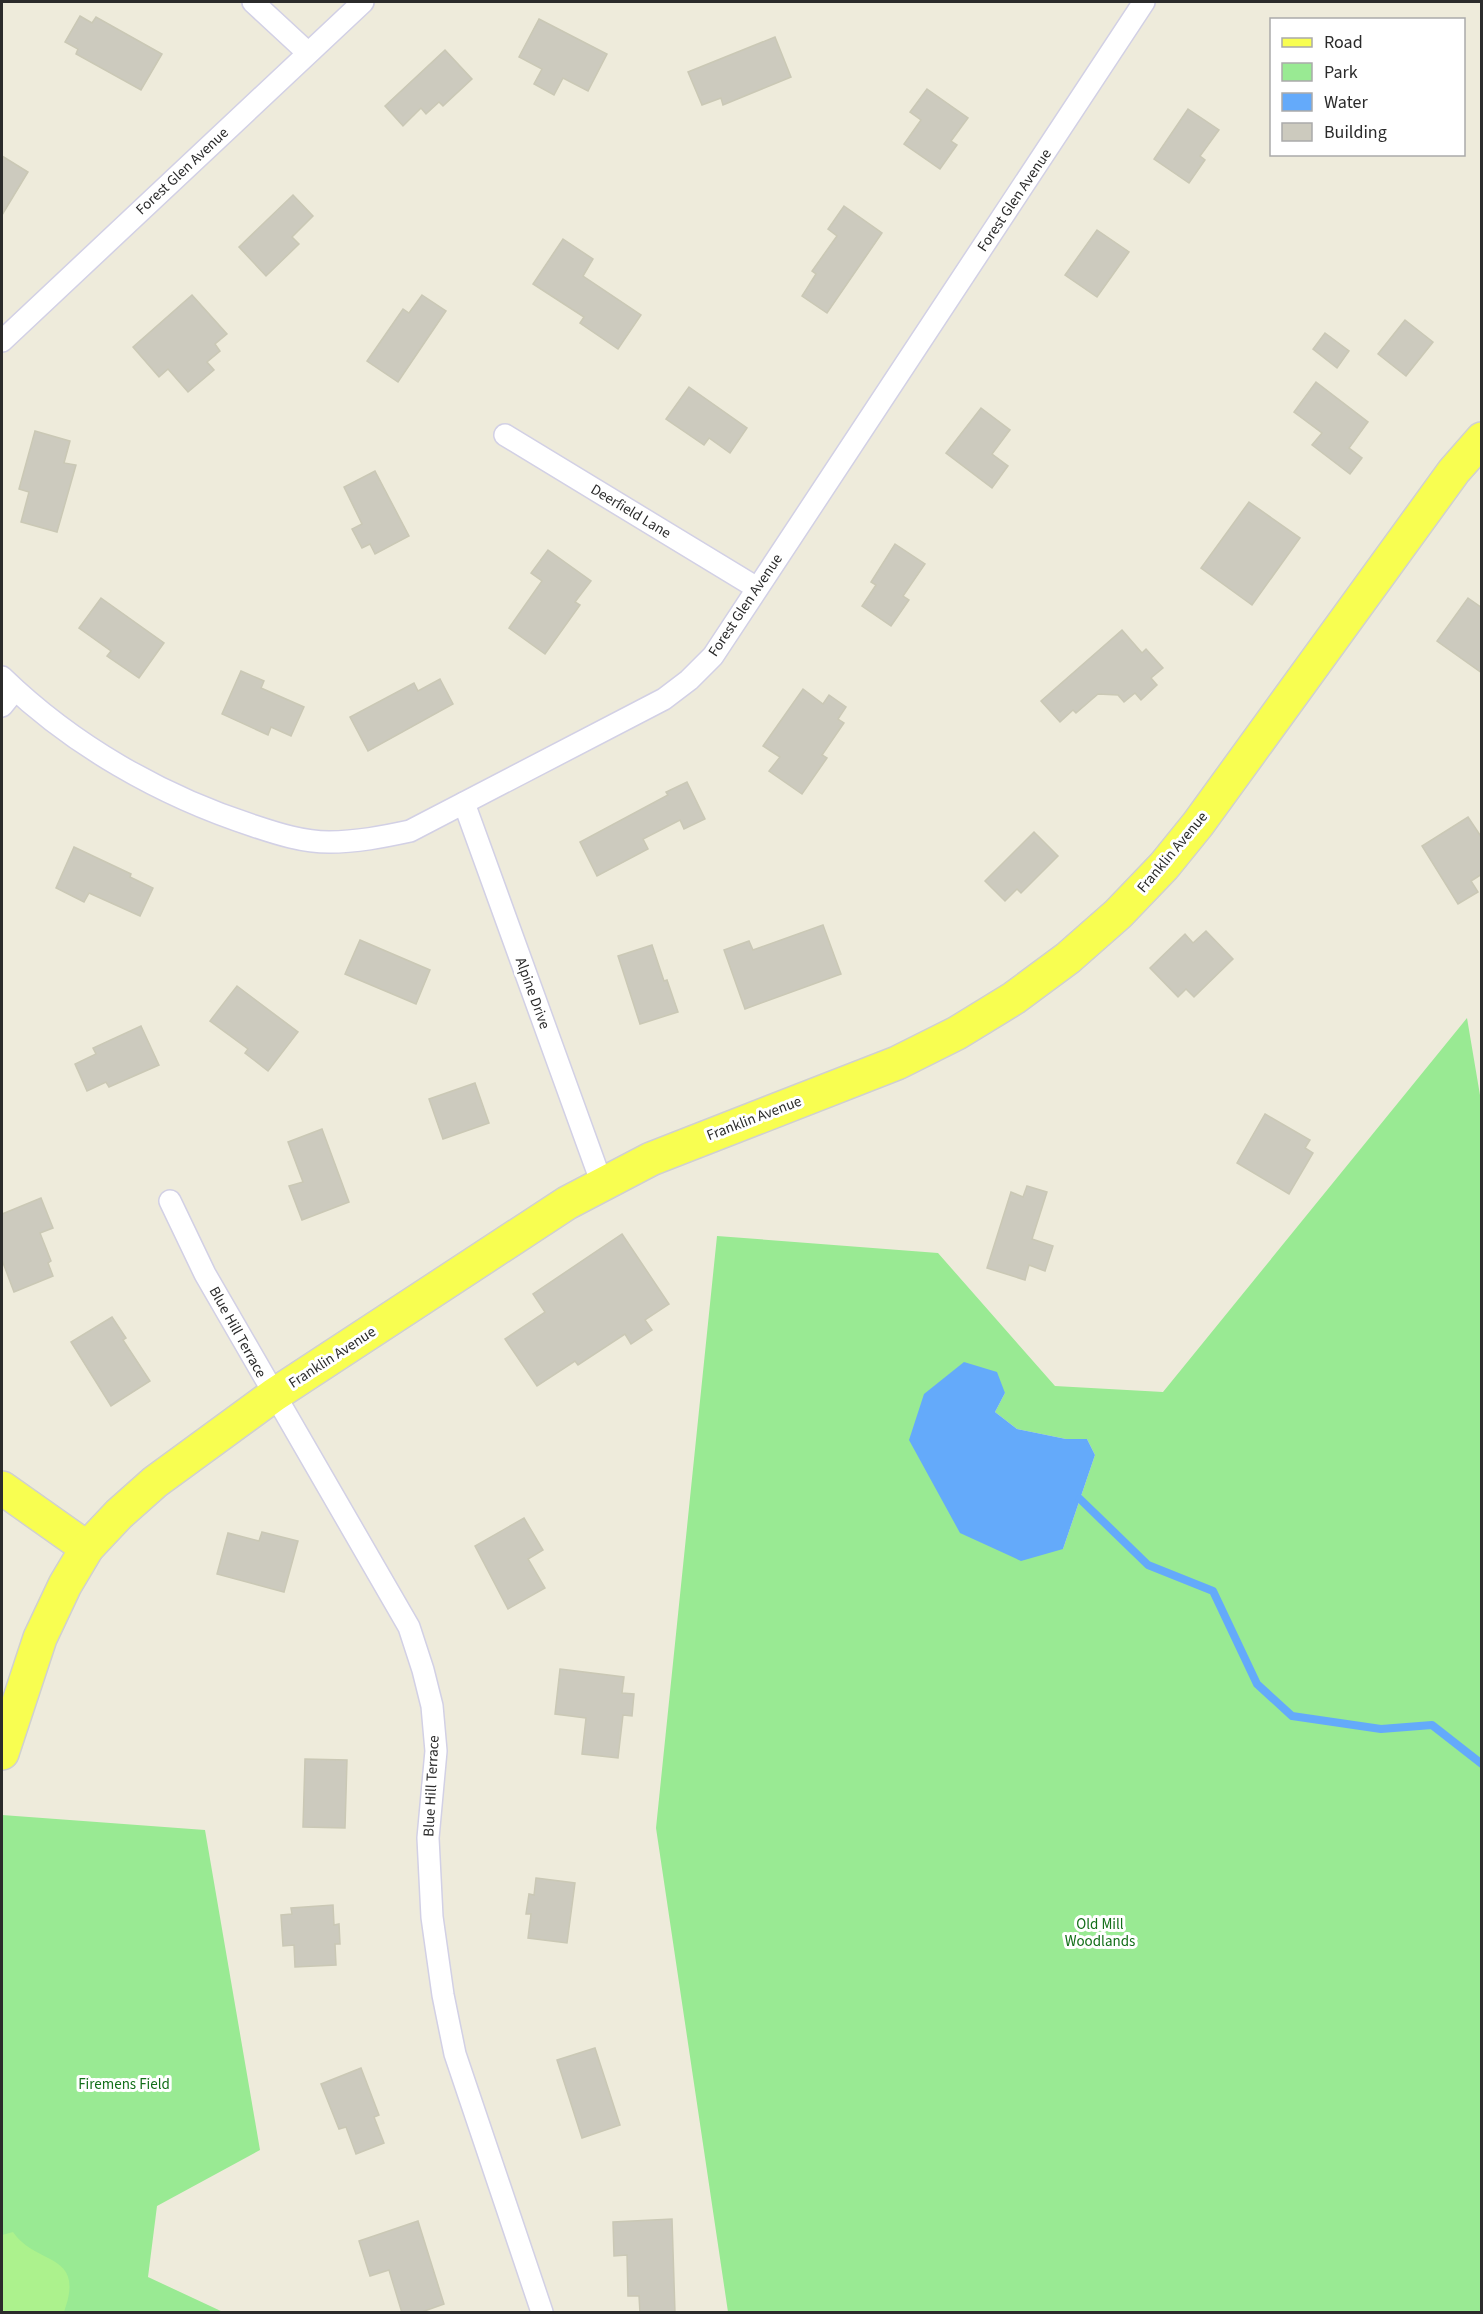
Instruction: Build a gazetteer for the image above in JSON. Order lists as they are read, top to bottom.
{
  "streets": {
    "main road": ["Franklin Avenue"],
    "street": [
      "Forest Glen Avenue",
      "Deerfield Lane",
      "Alpine Drive",
      "Blue Hill Terrace"
    ]
  },
  "crossings": [
    ["Forest Glen Avenue", "Deerfield Lane"],
    ["Forest Glen Avenue", "Alpine Drive"],
    ["Franklin Avenue", "Alpine Drive"],
    ["Franklin Avenue", "Blue Hill Terrace"]
  ],
  "parks": ["Old Mill Woodlands", "Firemens Field"],
  "legend": [
    "Road",
    "Park",
    "Water",
    "Building"
  ]
}
